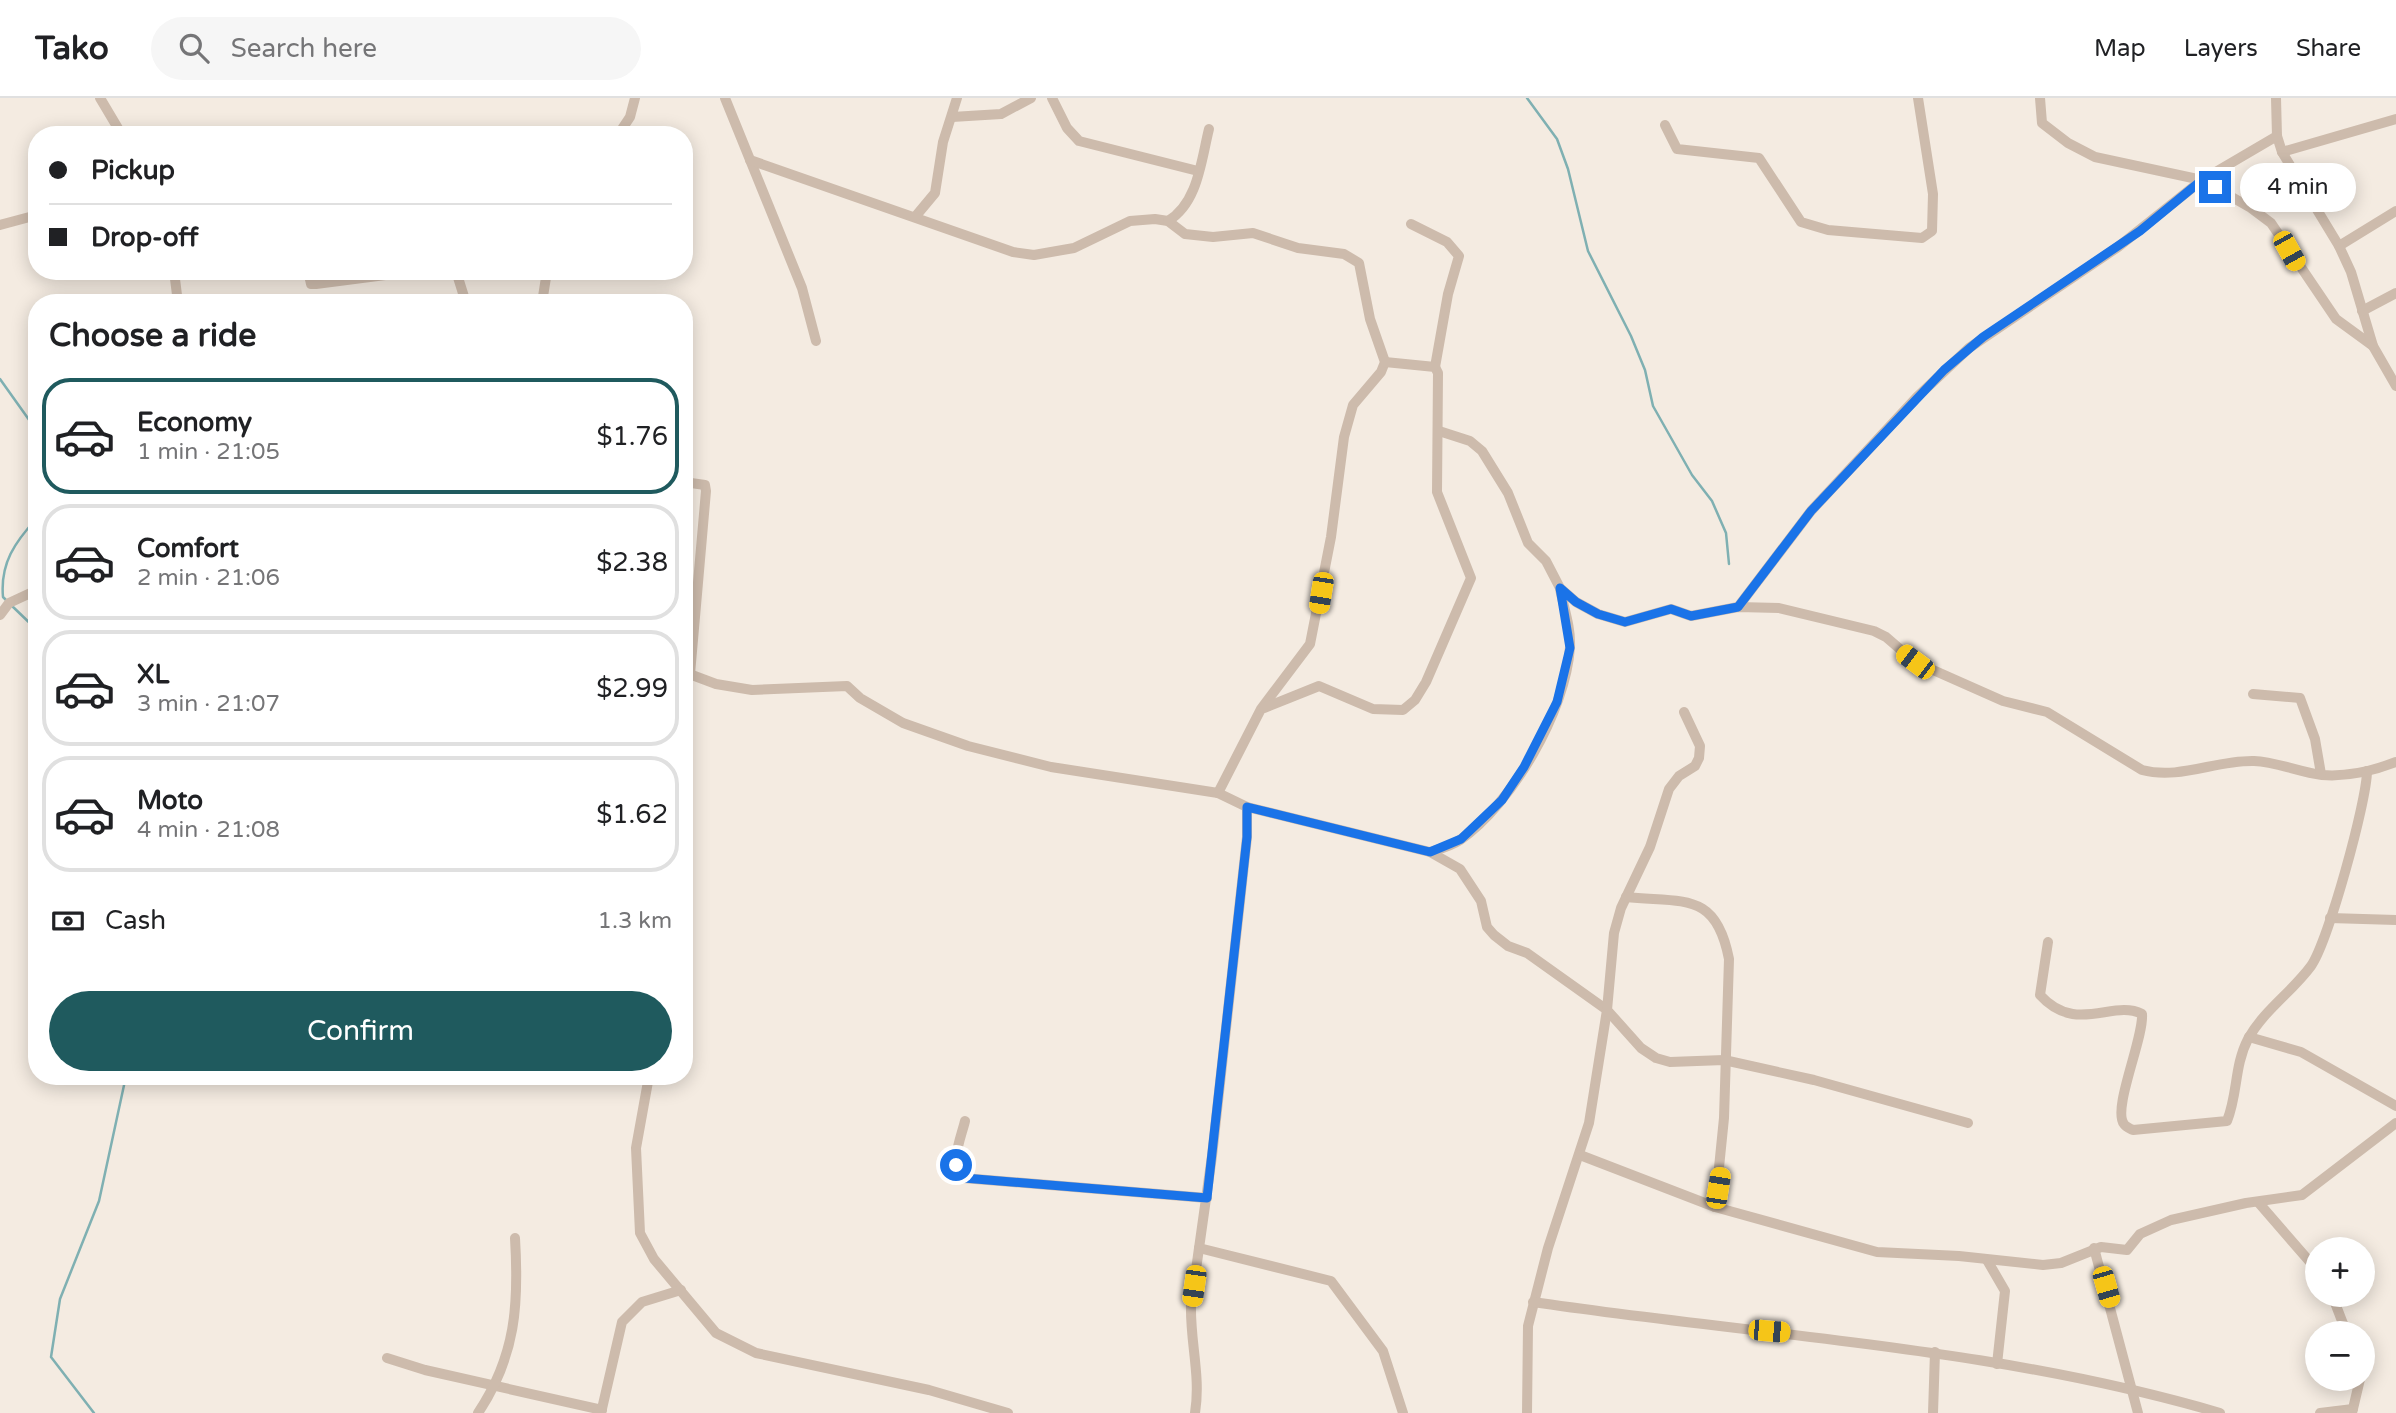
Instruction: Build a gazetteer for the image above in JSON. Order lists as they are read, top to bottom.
{
  "page": {
    "header": "Tako",
    "search": "Search here",
    "nav": ["Map", "Layers", "Share"],
    "banner": ["Pickup", "Drop-off"],
    "bubble": "4 min",
    "heading": "Choose a ride",
    "list": [
      {
        "name": "Economy",
        "note": "1 min · 21:05",
        "value": "$1.76"
      },
      {
        "name": "Comfort",
        "note": "2 min · 21:06",
        "value": "$2.38"
      },
      {
        "name": "XL",
        "note": "3 min · 21:07",
        "value": "$2.99"
      },
      {
        "name": "Moto",
        "note": "4 min · 21:08",
        "value": "$1.62"
      }
    ],
    "pay": ["Cash", "1.3 km"],
    "buttons": "Confirm",
    "map_buttons": ["+", "−"]
  }
}
